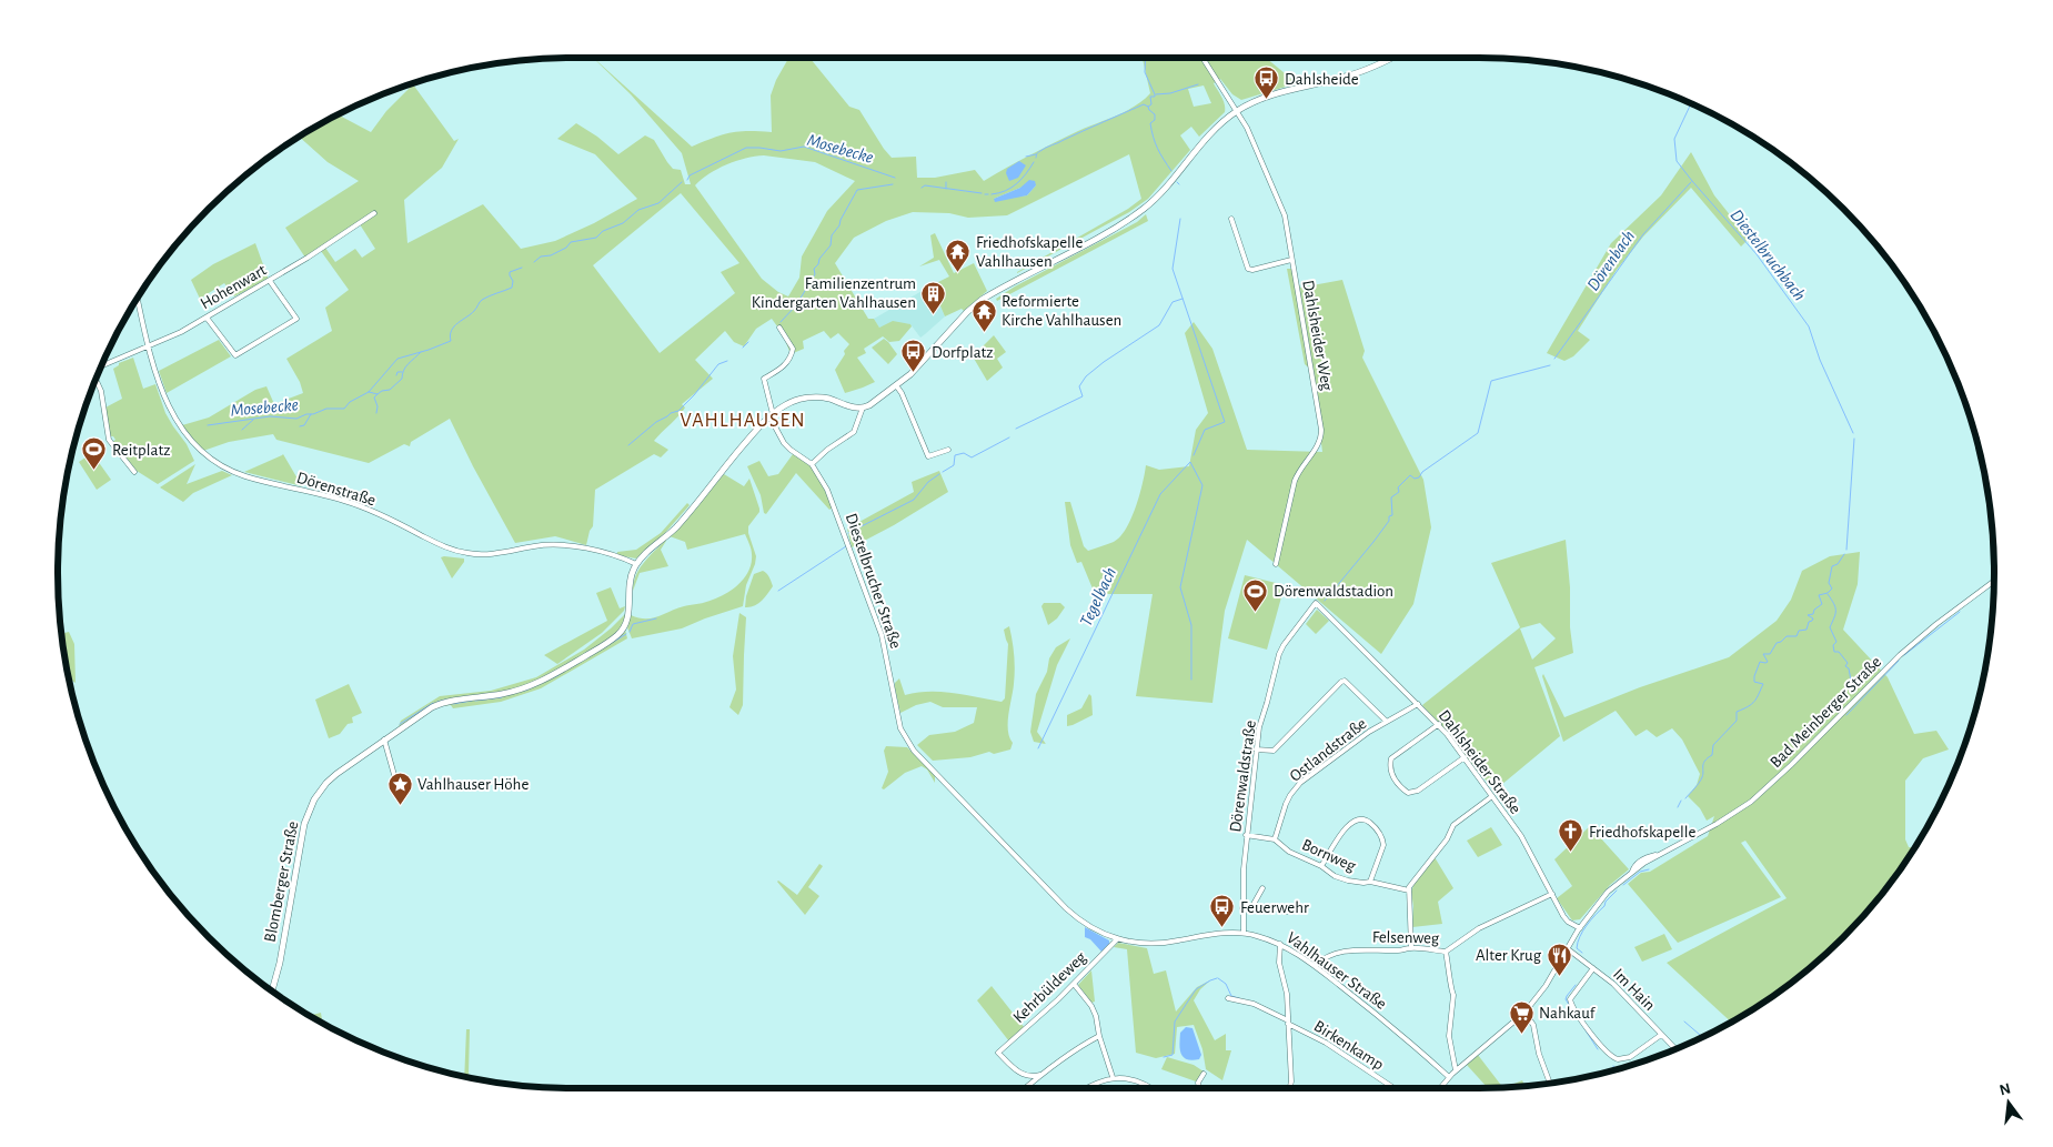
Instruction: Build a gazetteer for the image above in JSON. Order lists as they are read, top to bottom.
{
  "streets": {
    "main road": ["Blomberger Straße"],
    "street": [
      "Hohenwart",
      "Dahlsheider Weg",
      "Dörenstraße",
      "Diestelbrucher Straße",
      "Bad Meinberger Straße",
      "Ostlandstraße",
      "Dahlsheider Straße",
      "Dörenwaldstraße",
      "Bornweg",
      "Felsenweg",
      "Vahlhauser Straße",
      "Kehrbüldeweg",
      "Im Hain",
      "Birkenkamp"
    ]
  },
  "crossings": [
    ["Hohenwart", "Dörenstraße"],
    ["Dörenstraße", "Blomberger Straße"],
    ["Diestelbrucher Straße", "Vahlhauser Straße"],
    ["Bad Meinberger Straße", "Dahlsheider Straße"],
    ["Bad Meinberger Straße", "Vahlhauser Straße"],
    ["Bad Meinberger Straße", "Im Hain"],
    ["Ostlandstraße", "Dahlsheider Straße"],
    ["Ostlandstraße", "Bornweg"],
    ["Dahlsheider Straße", "Dörenwaldstraße"],
    ["Dahlsheider Straße", "Felsenweg"],
    ["Dörenwaldstraße", "Vahlhauser Straße"],
    ["Felsenweg", "Vahlhauser Straße"],
    ["Vahlhauser Straße", "Kehrbüldeweg"]
  ],
  "districts": ["VAHLHAUSEN"],
  "water": [
    "Mosebecke",
    "Diestelbruchbach",
    "Dörenbach",
    "Tegelbach"
  ],
  "places": {
    "bus stop": ["Dahlsheide", "Dorfplatz", "Feuerwehr"],
    "temple": ["Friedhofskapelle Vahlhausen", "Reformierte Kirche Vahlhausen"],
    "building": ["Familienzentrum Kindergarten Vahlhausen"],
    "sports": ["Reitplatz", "Dörenwaldstadion"],
    "place": ["Vahlhauser Höhe"],
    "church": ["Friedhofskapelle"],
    "restaurant": ["Alter Krug"],
    "supermarket": ["Nahkauf"]
  },
  "north": "top"
}
